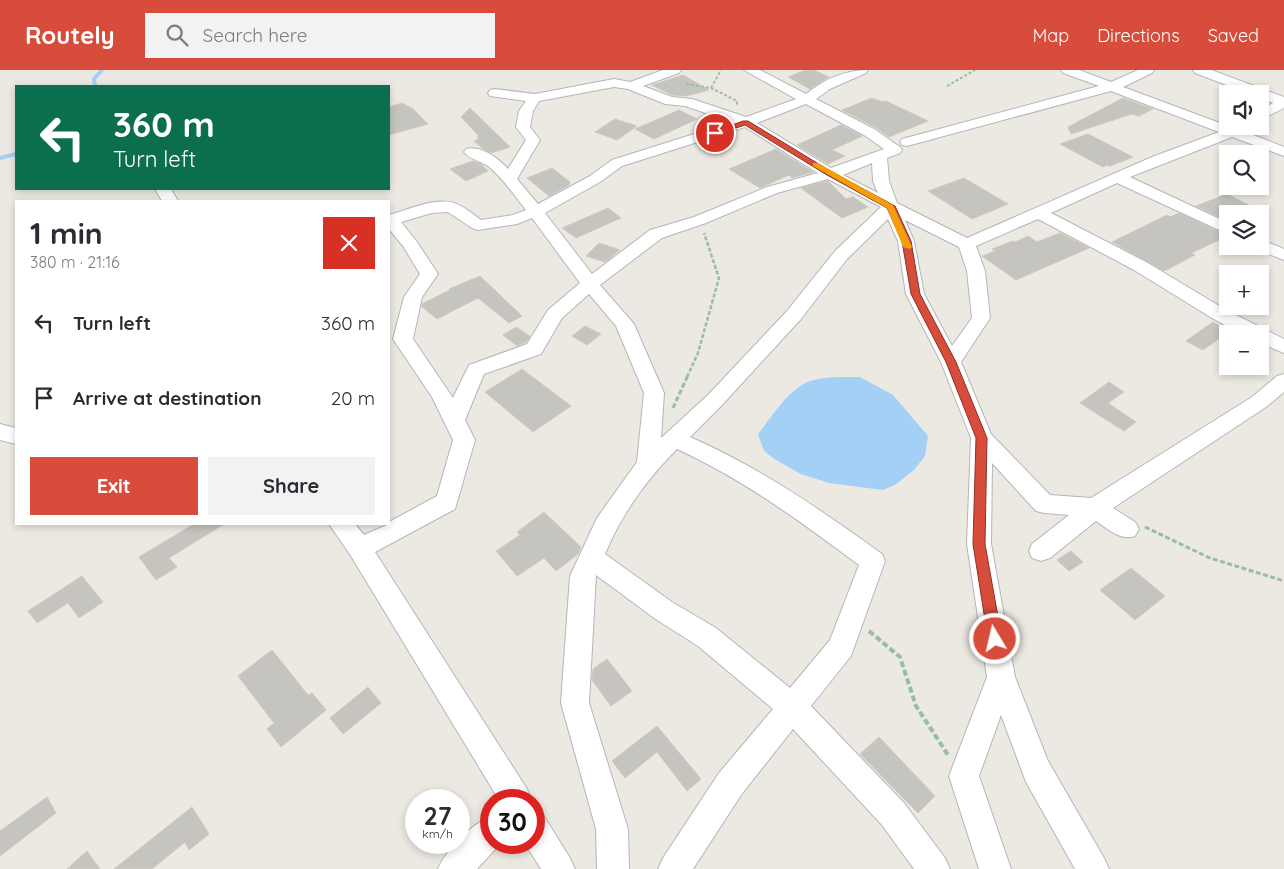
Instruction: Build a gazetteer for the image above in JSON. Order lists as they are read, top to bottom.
{
  "page": {
    "header": "Routely",
    "search": "Search here",
    "nav": ["Map", "Directions", "Saved"],
    "map_buttons": ["+", "−"],
    "turn": ["360 m", "Turn left"],
    "heading": ["1 min", "380 m · 21:16"],
    "list": [
      {
        "name": "Turn left",
        "value": "360 m"
      },
      {
        "name": "Arrive at destination",
        "value": "20 m"
      }
    ],
    "buttons": ["Exit", "Share"],
    "speed": "27 km/h",
    "limit": "30"
  }
}
